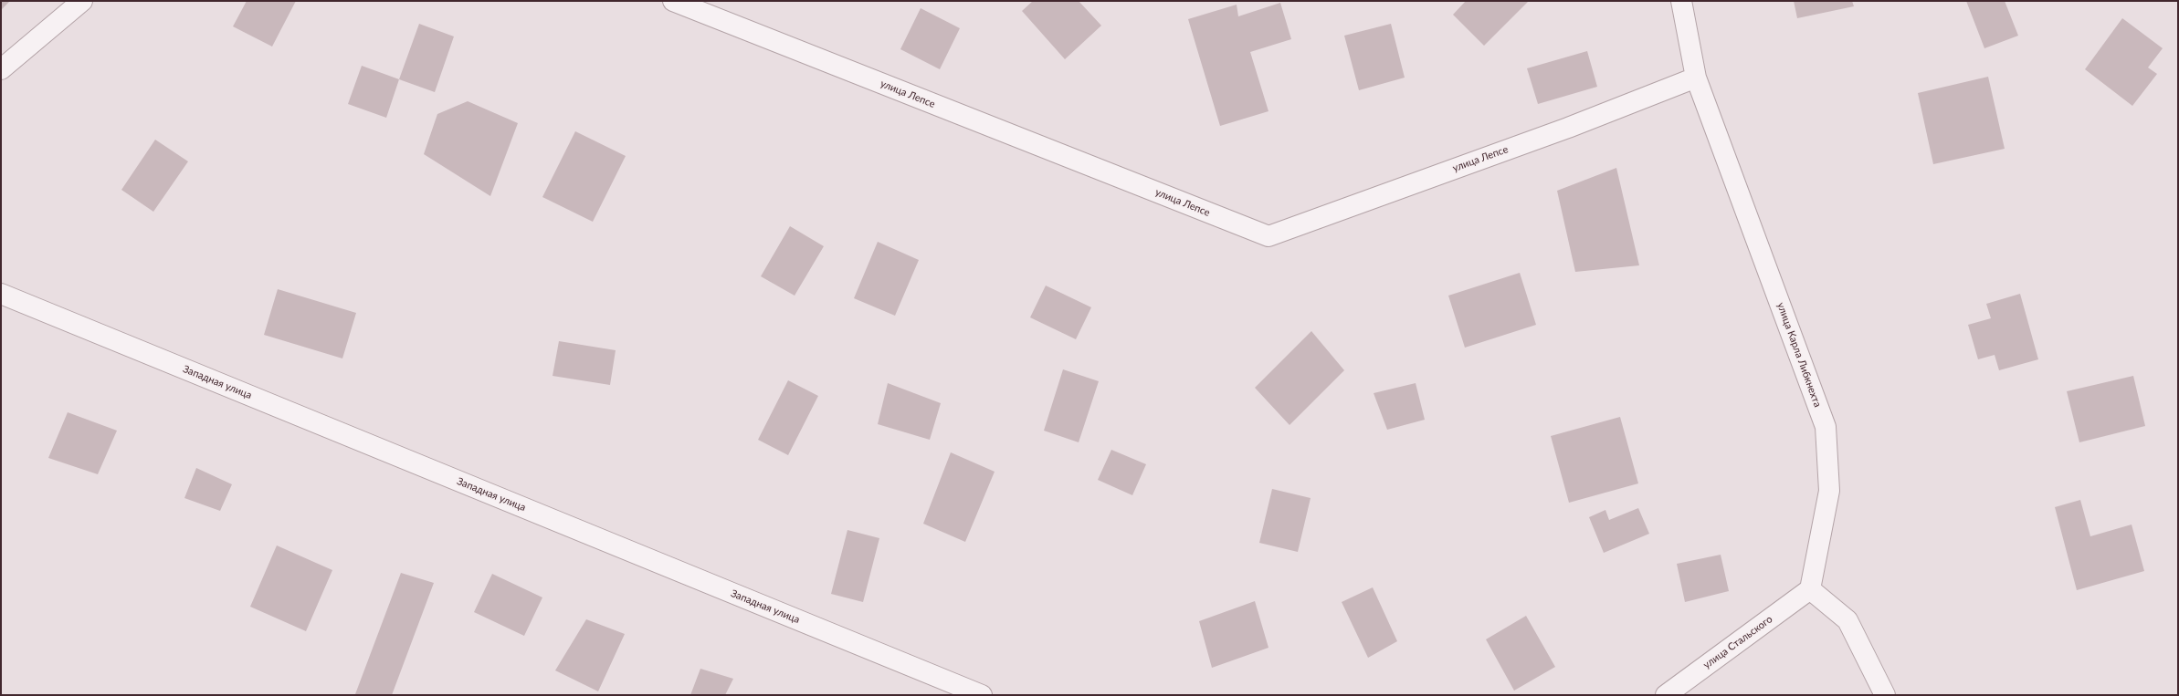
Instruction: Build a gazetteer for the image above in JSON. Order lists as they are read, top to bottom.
{
  "streets": {
    "street": [
      "улица Лепсе",
      "улица Карла Либкнехта",
      "Западная улица",
      "улица Стальского"
    ]
  },
  "crossings": [
    ["улица Лепсе", "улица Карла Либкнехта"],
    ["улица Карла Либкнехта", "улица Стальского"]
  ]
}
